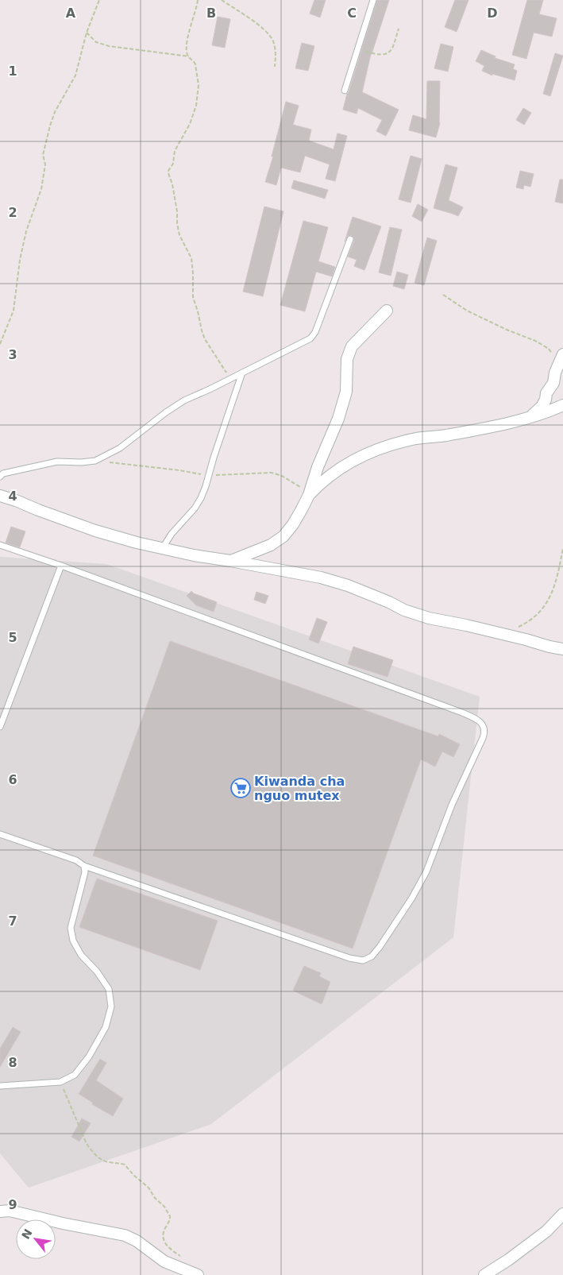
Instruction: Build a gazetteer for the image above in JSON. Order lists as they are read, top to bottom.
{
  "places": {
    "supermarket": ["Kiwanda cha nguo mutex"]
  },
  "north": "top left",
  "grid": {
    "columns": [
      "A",
      "B",
      "C",
      "D"
    ],
    "rows": [
      "1",
      "2",
      "3",
      "4",
      "5",
      "6",
      "7",
      "8",
      "9"
    ]
  }
}
